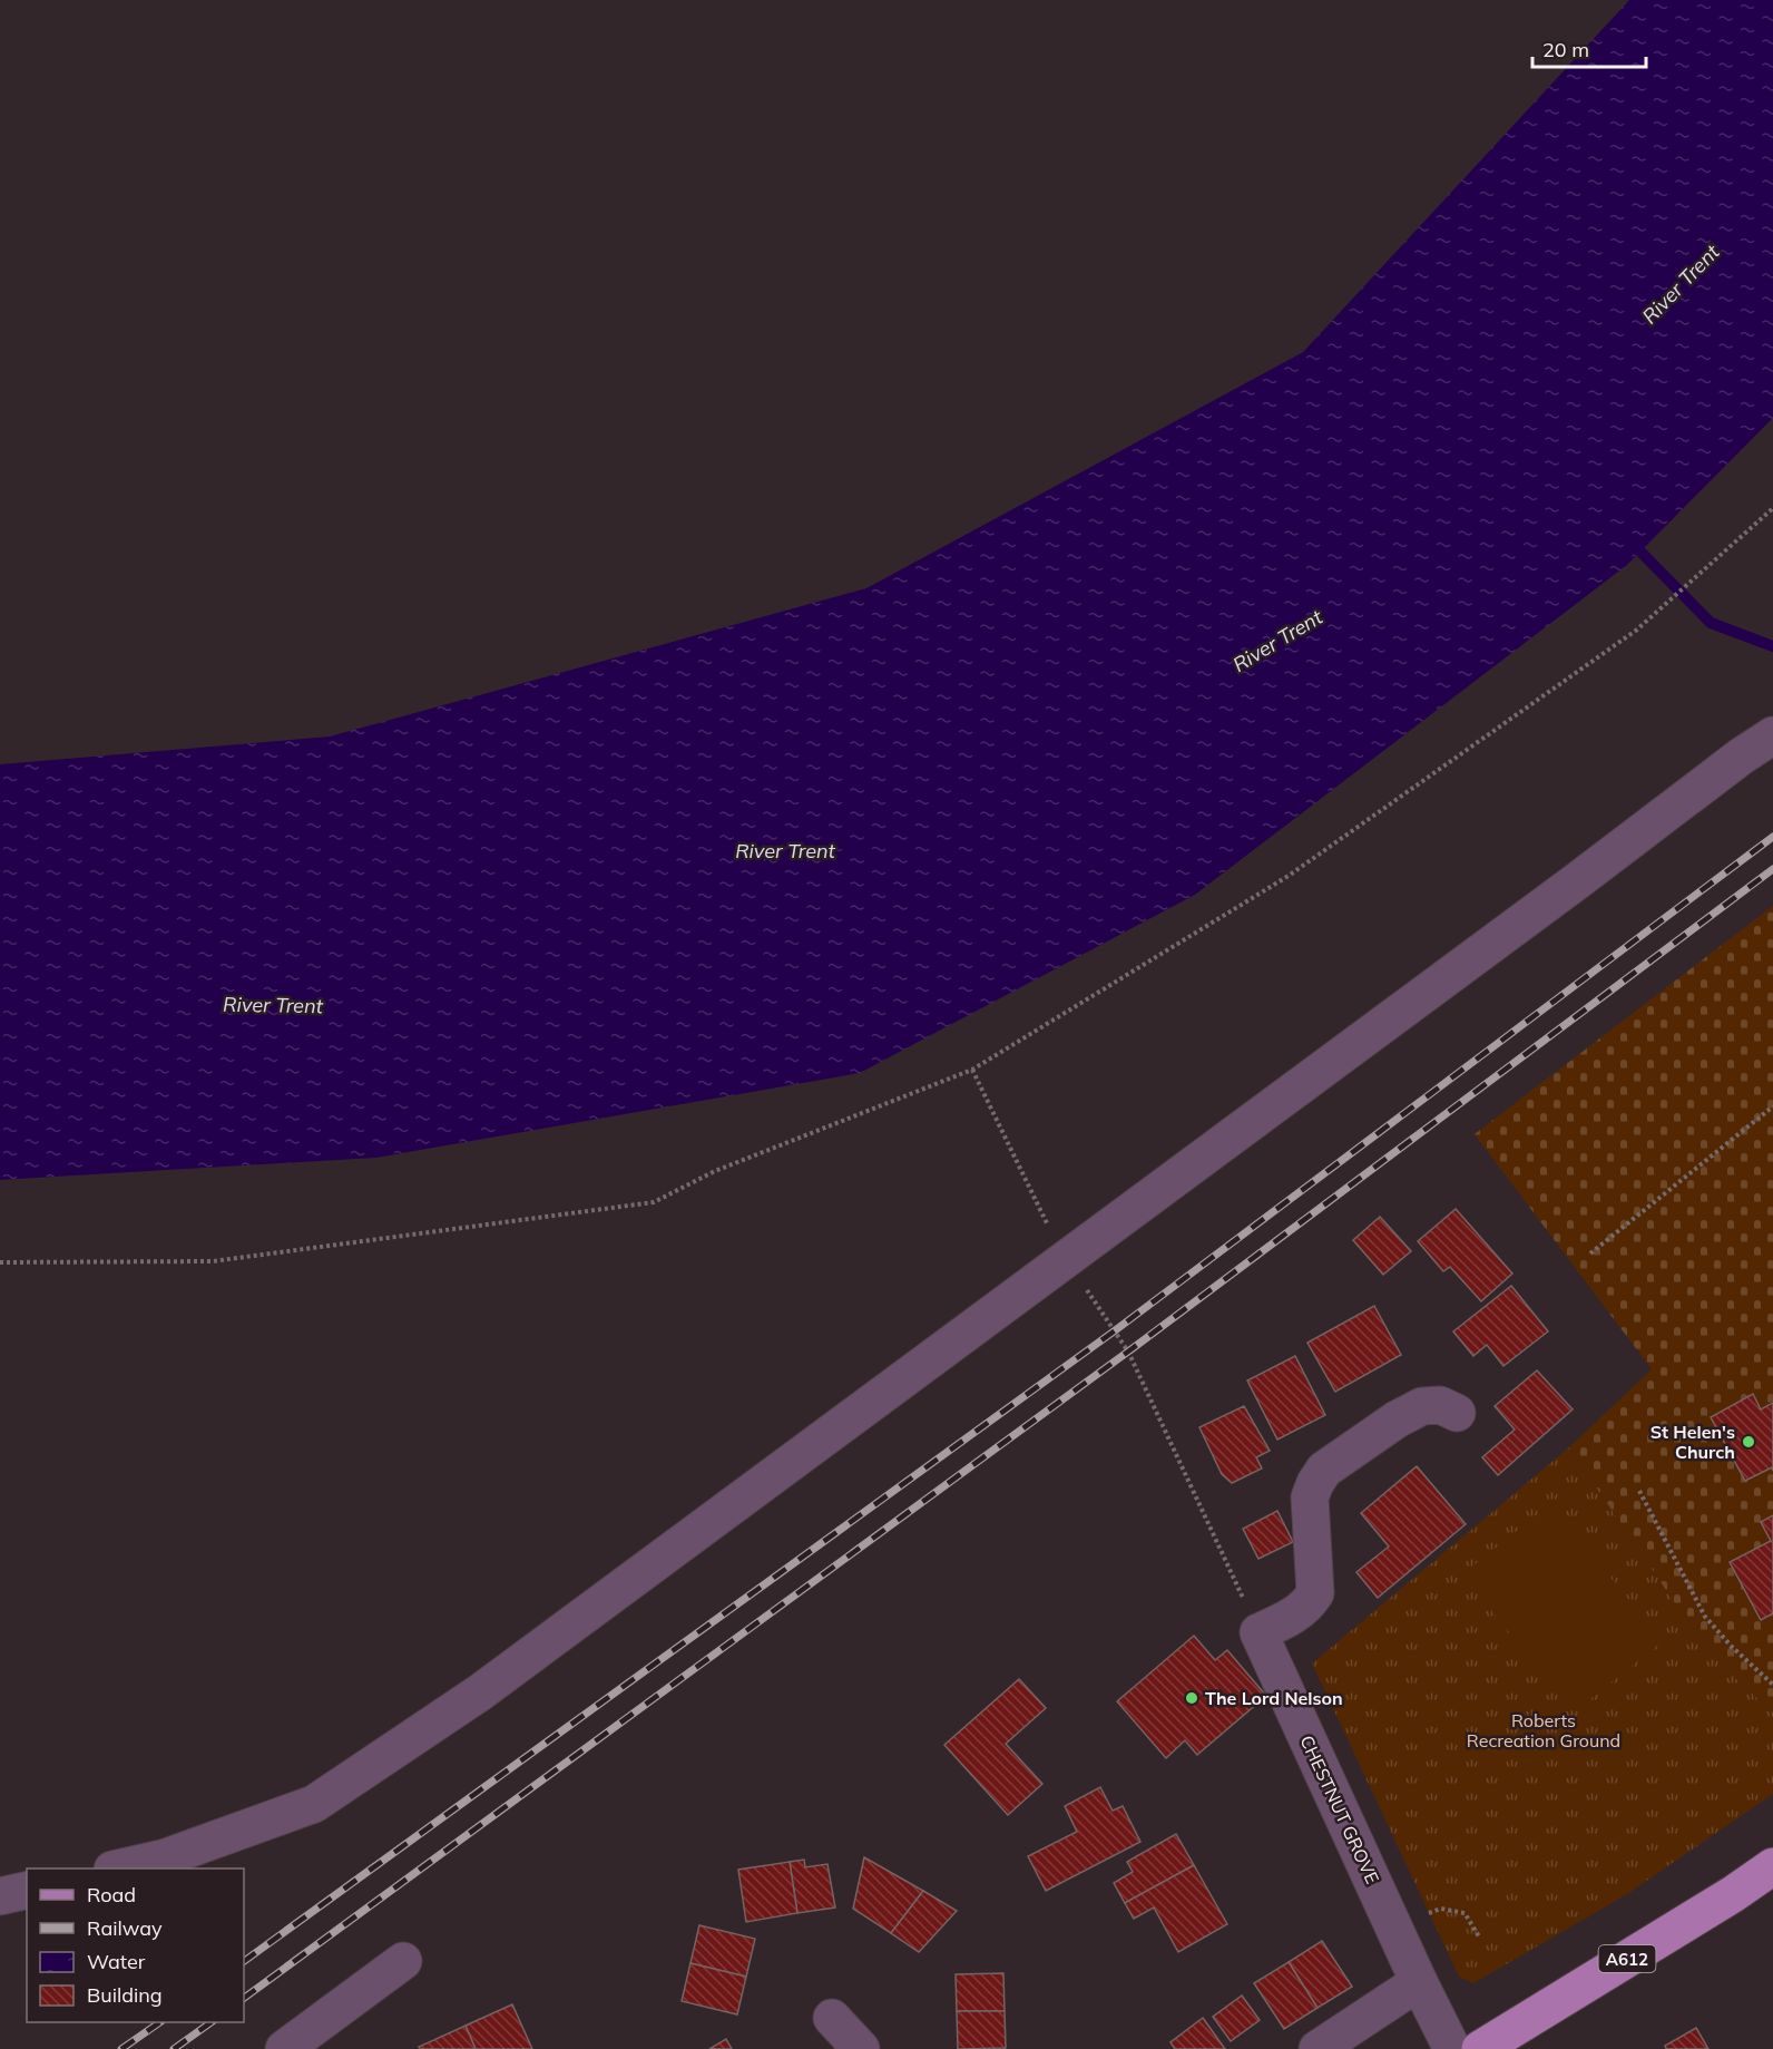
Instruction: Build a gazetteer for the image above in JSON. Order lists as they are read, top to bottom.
{
  "streets": {
    "main road": ["A612"],
    "street": ["CHESTNUT GROVE"]
  },
  "water": ["River Trent"],
  "parks": ["Roberts Recreation Ground"],
  "places": ["St Helen's Church", "The Lord Nelson"],
  "legend": [
    "Road",
    "Railway",
    "Water",
    "Building"
  ],
  "scale_bar": "20 m"
}
